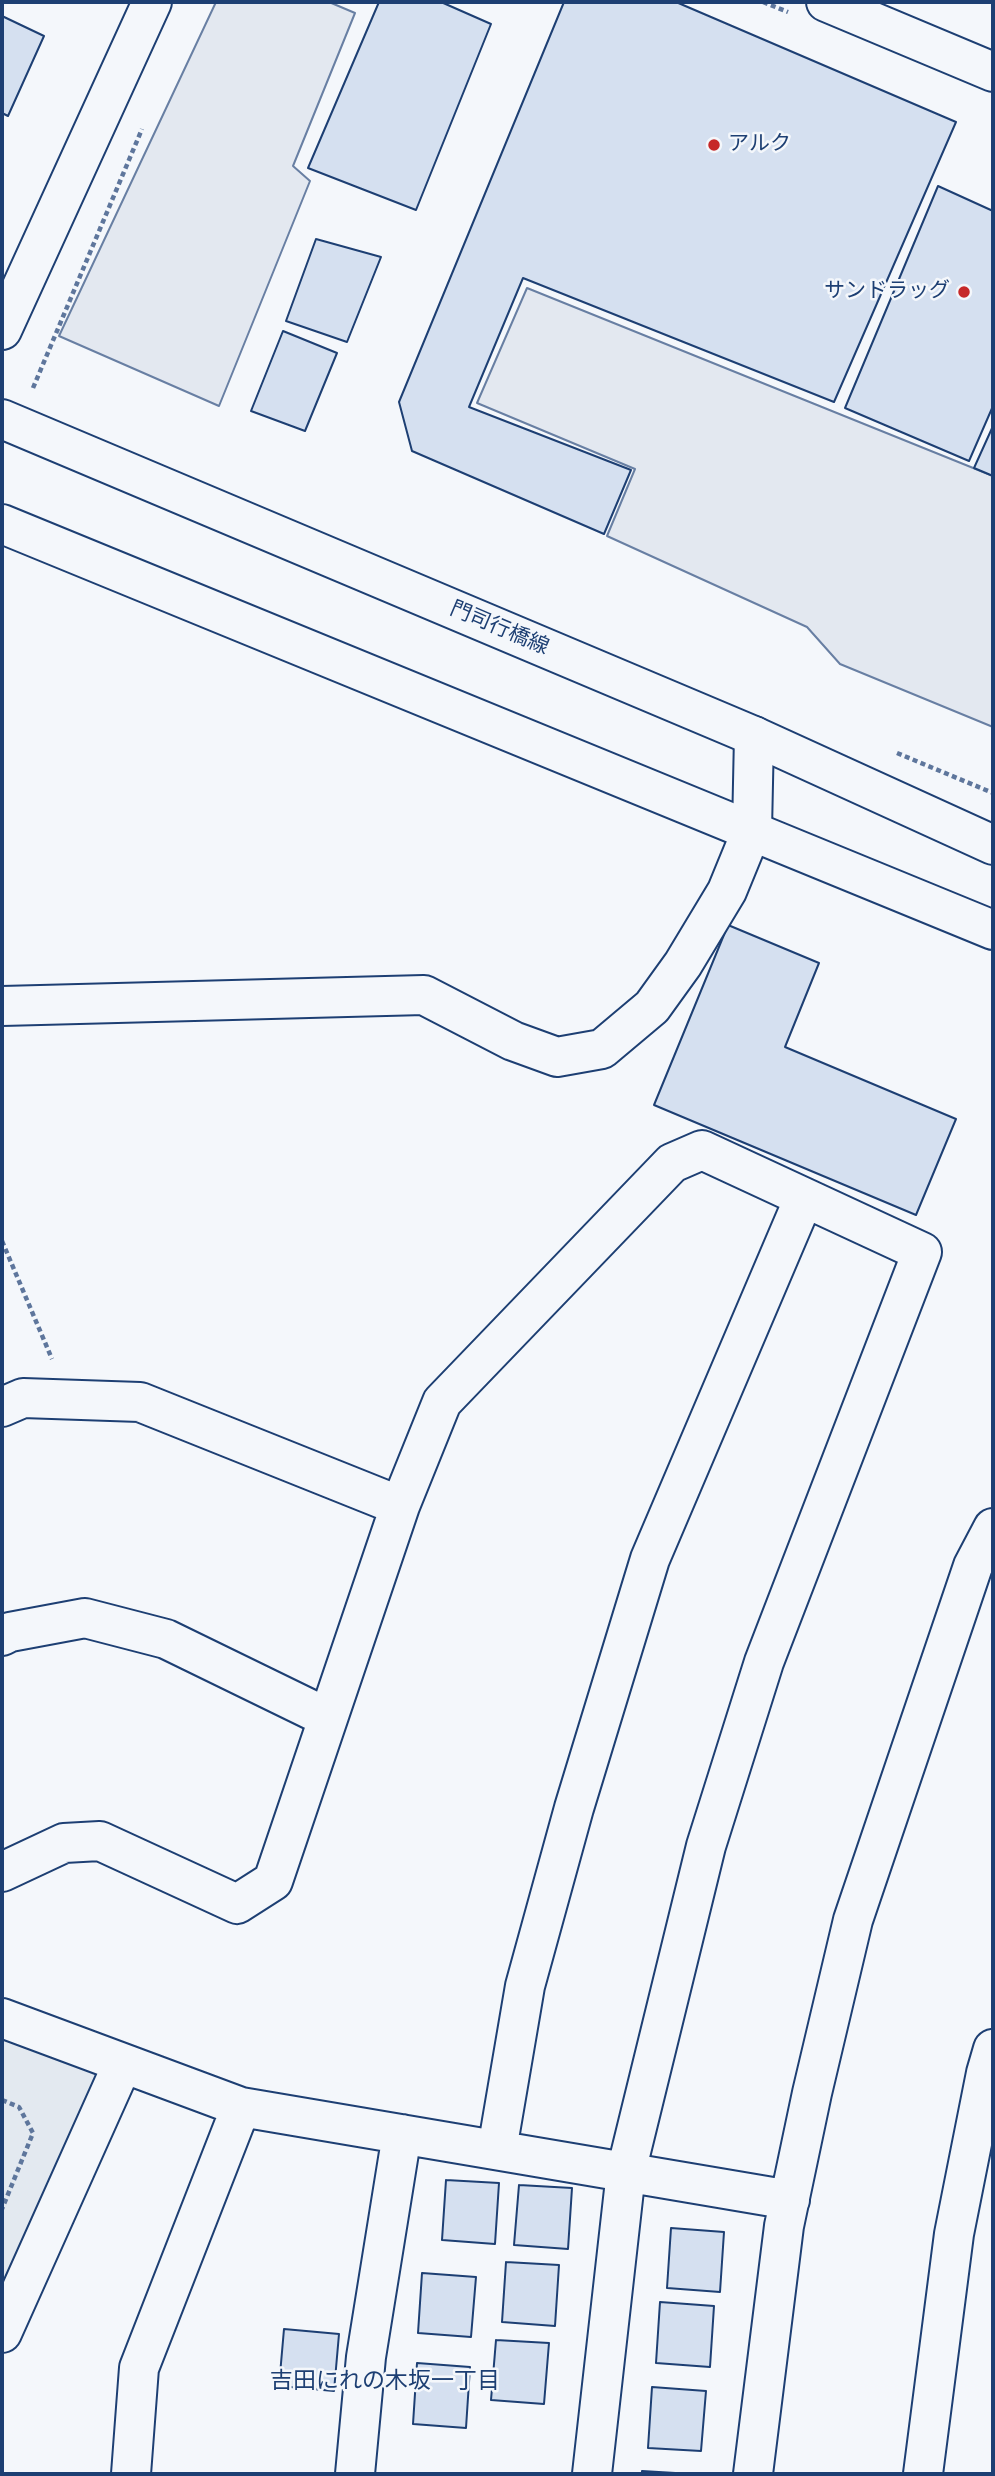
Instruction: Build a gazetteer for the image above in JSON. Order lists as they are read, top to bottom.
{
  "streets": {
    "street": ["門司行橋線"]
  },
  "districts": ["吉田にれの木坂一丁目"],
  "places": ["アルク", "サンドラッグ"]
}
